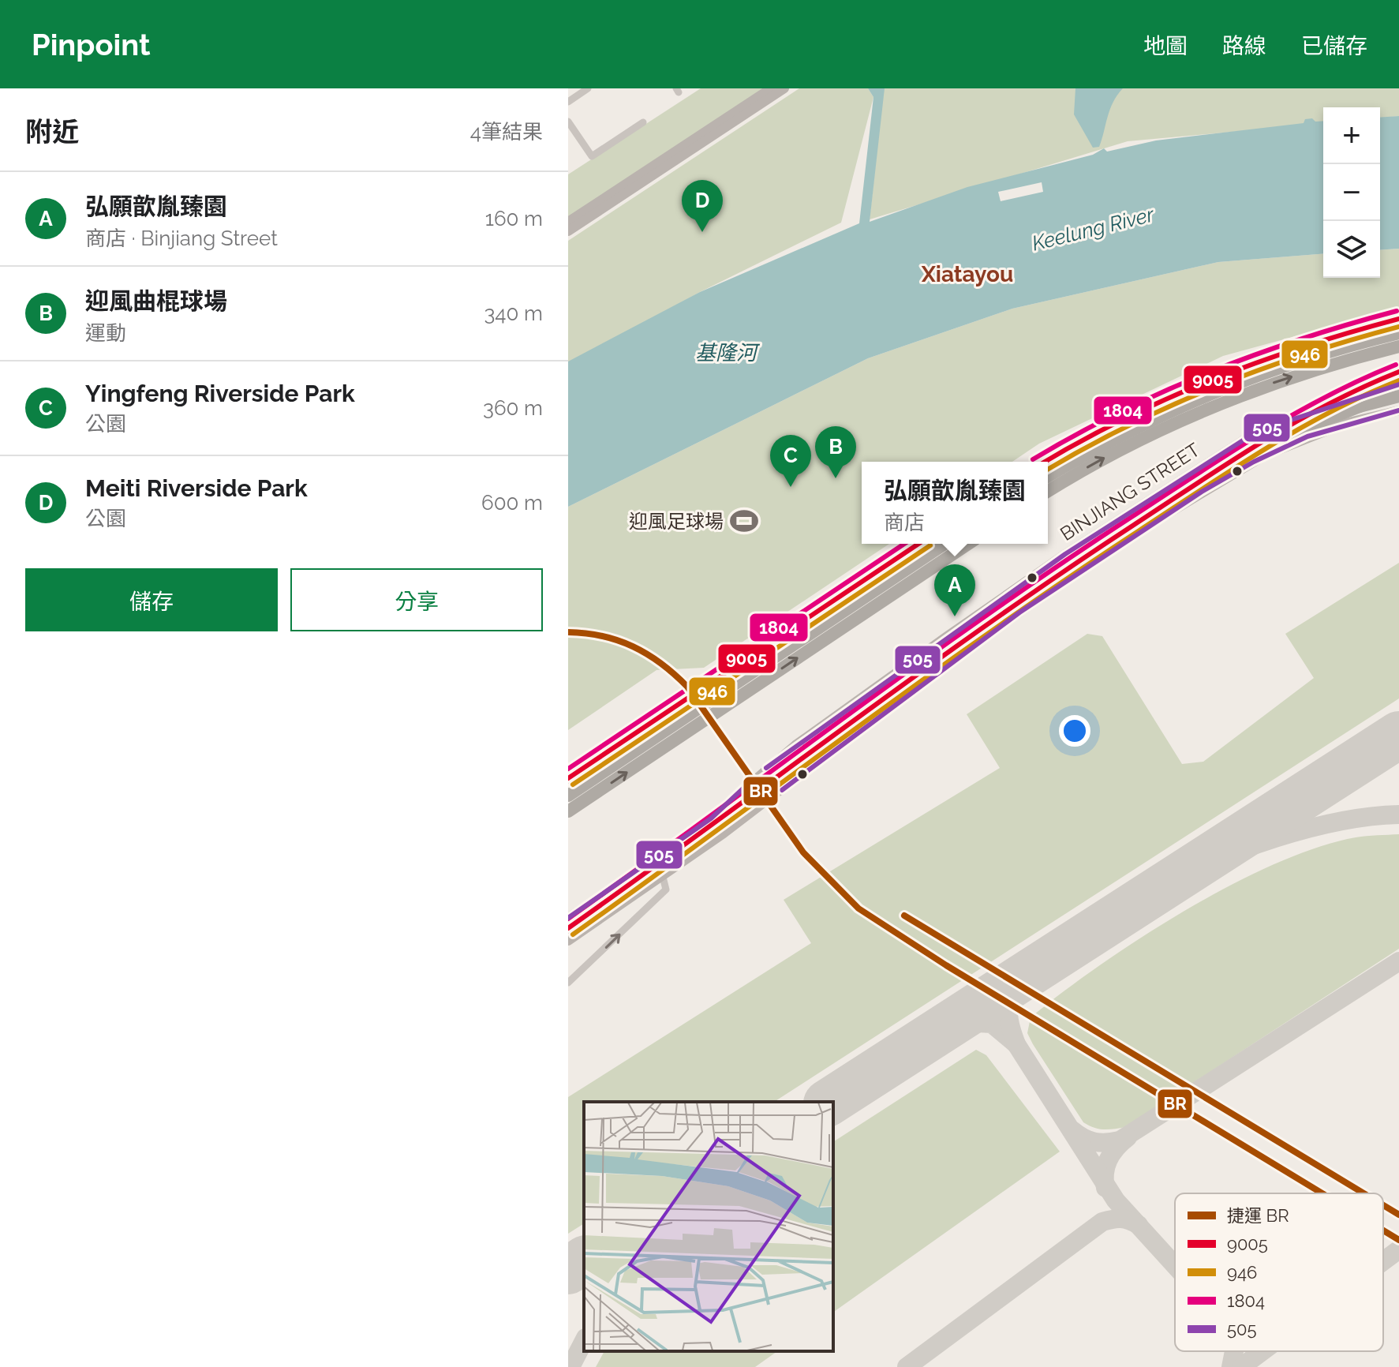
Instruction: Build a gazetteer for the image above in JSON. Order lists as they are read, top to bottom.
{
  "streets": {
    "main road": ["BINJIANG STREET"]
  },
  "districts": ["Xiatayou"],
  "water": ["Keelung River", "基隆河"],
  "places": {
    "sports": ["迎風足球場"]
  },
  "lines": [
    "transit line 1804",
    "transit line 9005",
    "transit line 946",
    "transit line 505",
    "metro line BR"
  ],
  "legend": [
    "捷運 BR",
    "9005",
    "946",
    "1804",
    "505"
  ],
  "page": {
    "header": "Pinpoint",
    "nav": ["地圖", "路線", "已儲存"],
    "heading": ["附近", "4筆結果"],
    "map_buttons": ["+", "−"],
    "list": [
      {
        "mark": "A",
        "name": "弘願歆胤臻園",
        "note": "商店 · Binjiang Street",
        "value": "160 m"
      },
      {
        "mark": "B",
        "name": "迎風曲棍球場",
        "note": "運動",
        "value": "340 m"
      },
      {
        "mark": "C",
        "name": "Yingfeng Riverside Park",
        "note": "公園",
        "value": "360 m"
      },
      {
        "mark": "D",
        "name": "Meiti Riverside Park",
        "note": "公園",
        "value": "600 m"
      }
    ],
    "pins": [
      "D",
      "B",
      "C",
      "A"
    ],
    "popup": ["弘願歆胤臻園", "商店"],
    "buttons": ["儲存", "分享"]
  }
}
